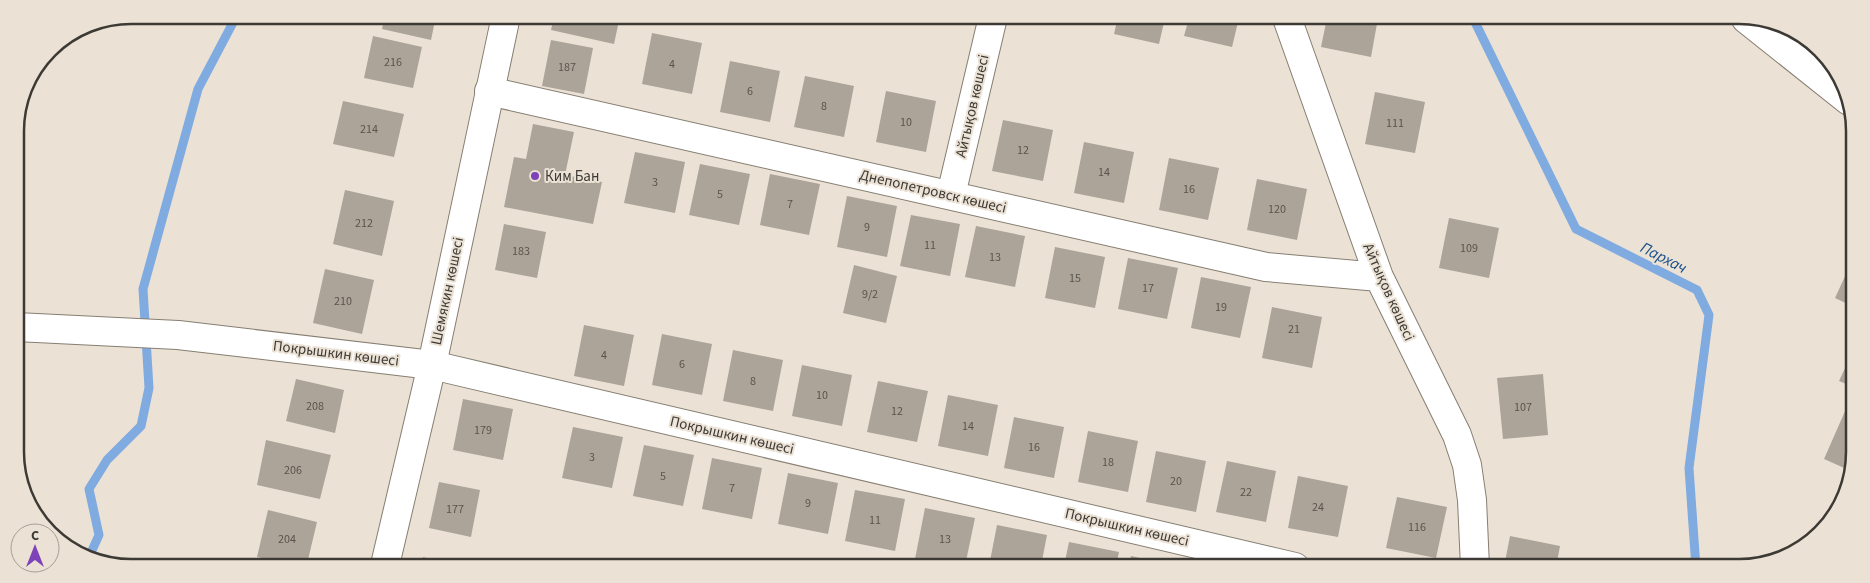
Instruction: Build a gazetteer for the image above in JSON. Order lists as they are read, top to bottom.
{
  "streets": {
    "street": [
      "Айтықов көшесі",
      "Днепопетровск көшесі",
      "Шемякин көшесі",
      "Покрышкин көшесі"
    ]
  },
  "crossings": [
    ["Айтықов көшесі", "Днепопетровск көшесі"],
    ["Днепопетровск көшесі", "Шемякин көшесі"],
    ["Шемякин көшесі", "Покрышкин көшесі"]
  ],
  "water": ["Пархач"],
  "places": ["Ким Бан"],
  "house_numbers": [
    "216",
    "4",
    "187",
    "6",
    "8",
    "10",
    "111",
    "214",
    "12",
    "14",
    "3",
    "16",
    "5",
    "7",
    "120",
    "212",
    "9",
    "11",
    "109",
    "183",
    "13",
    "15",
    "17",
    "9/2",
    "210",
    "19",
    "21",
    "4",
    "6",
    "8",
    "10",
    "208",
    "107",
    "12",
    "14",
    "179",
    "16",
    "3",
    "18",
    "206",
    "5",
    "20",
    "7",
    "22",
    "9",
    "24",
    "177",
    "11",
    "116",
    "204",
    "13"
  ],
  "north": "top"
}
